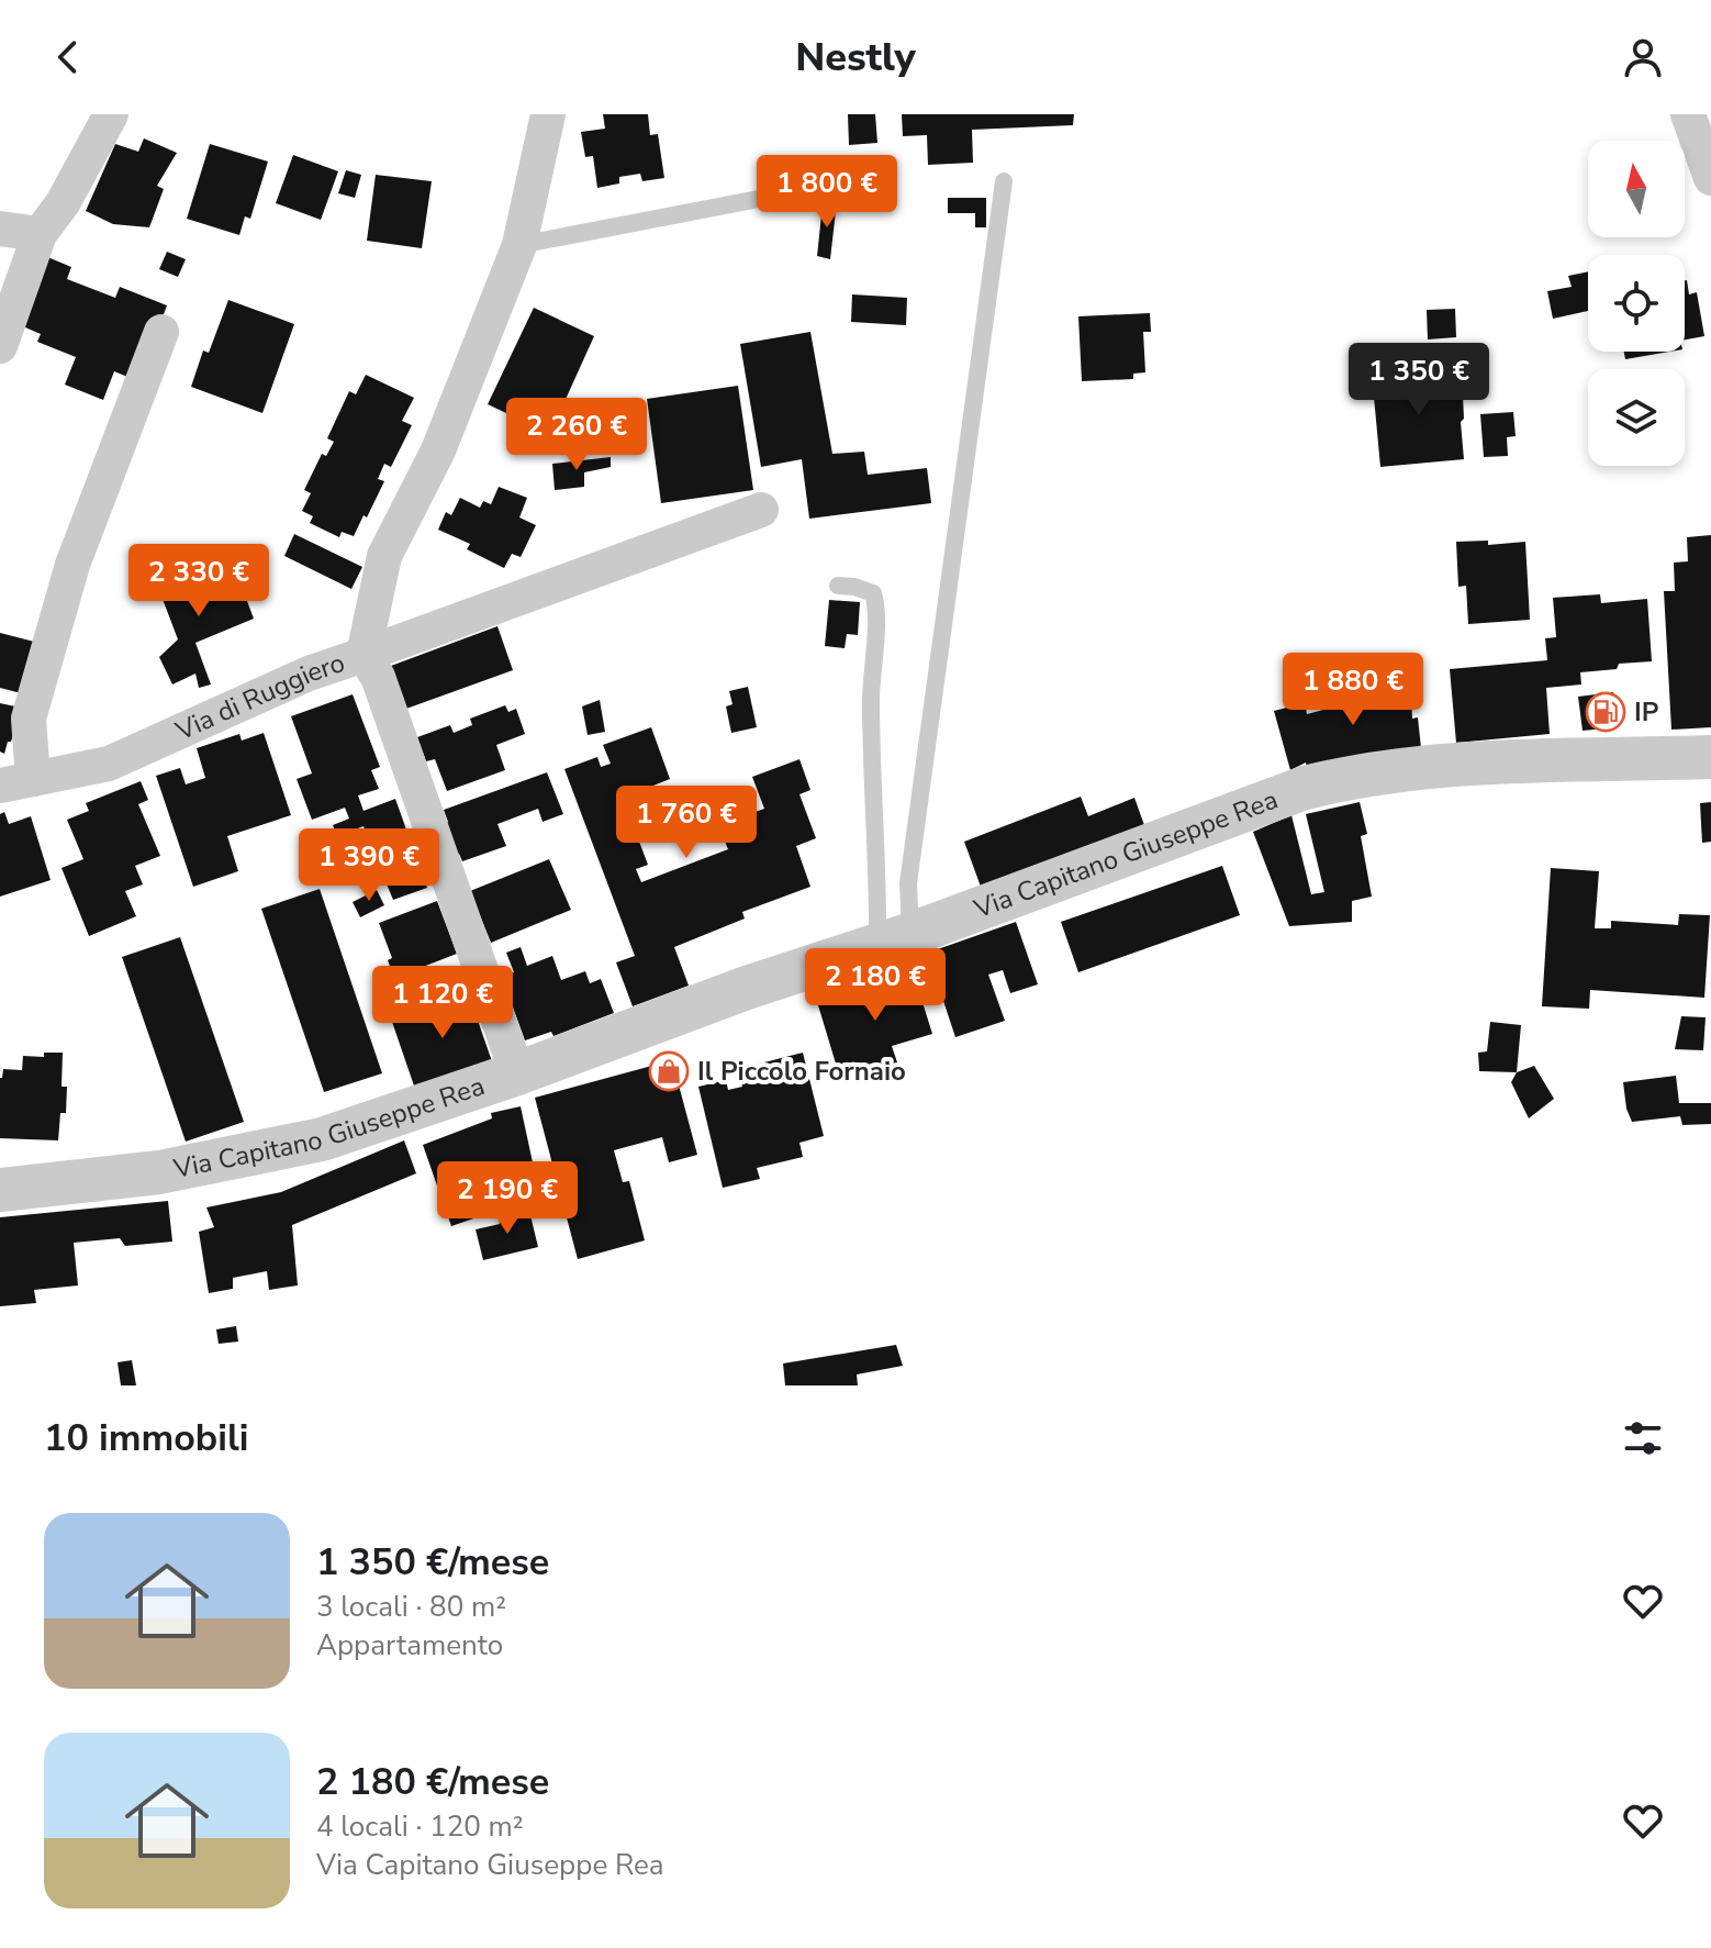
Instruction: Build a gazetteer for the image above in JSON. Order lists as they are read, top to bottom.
{
  "streets": {
    "street": ["Via di Ruggiero", "Via Capitano Giuseppe Rea"]
  },
  "crossings": [
    ["Via di Ruggiero", "Via Capitano Giuseppe Rea"]
  ],
  "places": {
    "fuel station": ["IP"],
    "shop": ["Il Piccolo Fornaio"]
  },
  "north": "top",
  "page": {
    "header": "Nestly",
    "price": [
      "1 800 €",
      "1 350 €",
      "2 260 €",
      "2 330 €",
      "1 880 €",
      "1 760 €",
      "1 390 €",
      "2 180 €",
      "1 120 €",
      "2 190 €"
    ],
    "heading": "10 immobili",
    "list": [
      {
        "name": "1 350 €/mese",
        "note": "3 locali · 80 m² · Appartamento"
      },
      {
        "name": "2 180 €/mese",
        "note": "4 locali · 120 m² · Via Capitano Giuseppe Rea"
      }
    ]
  }
}
